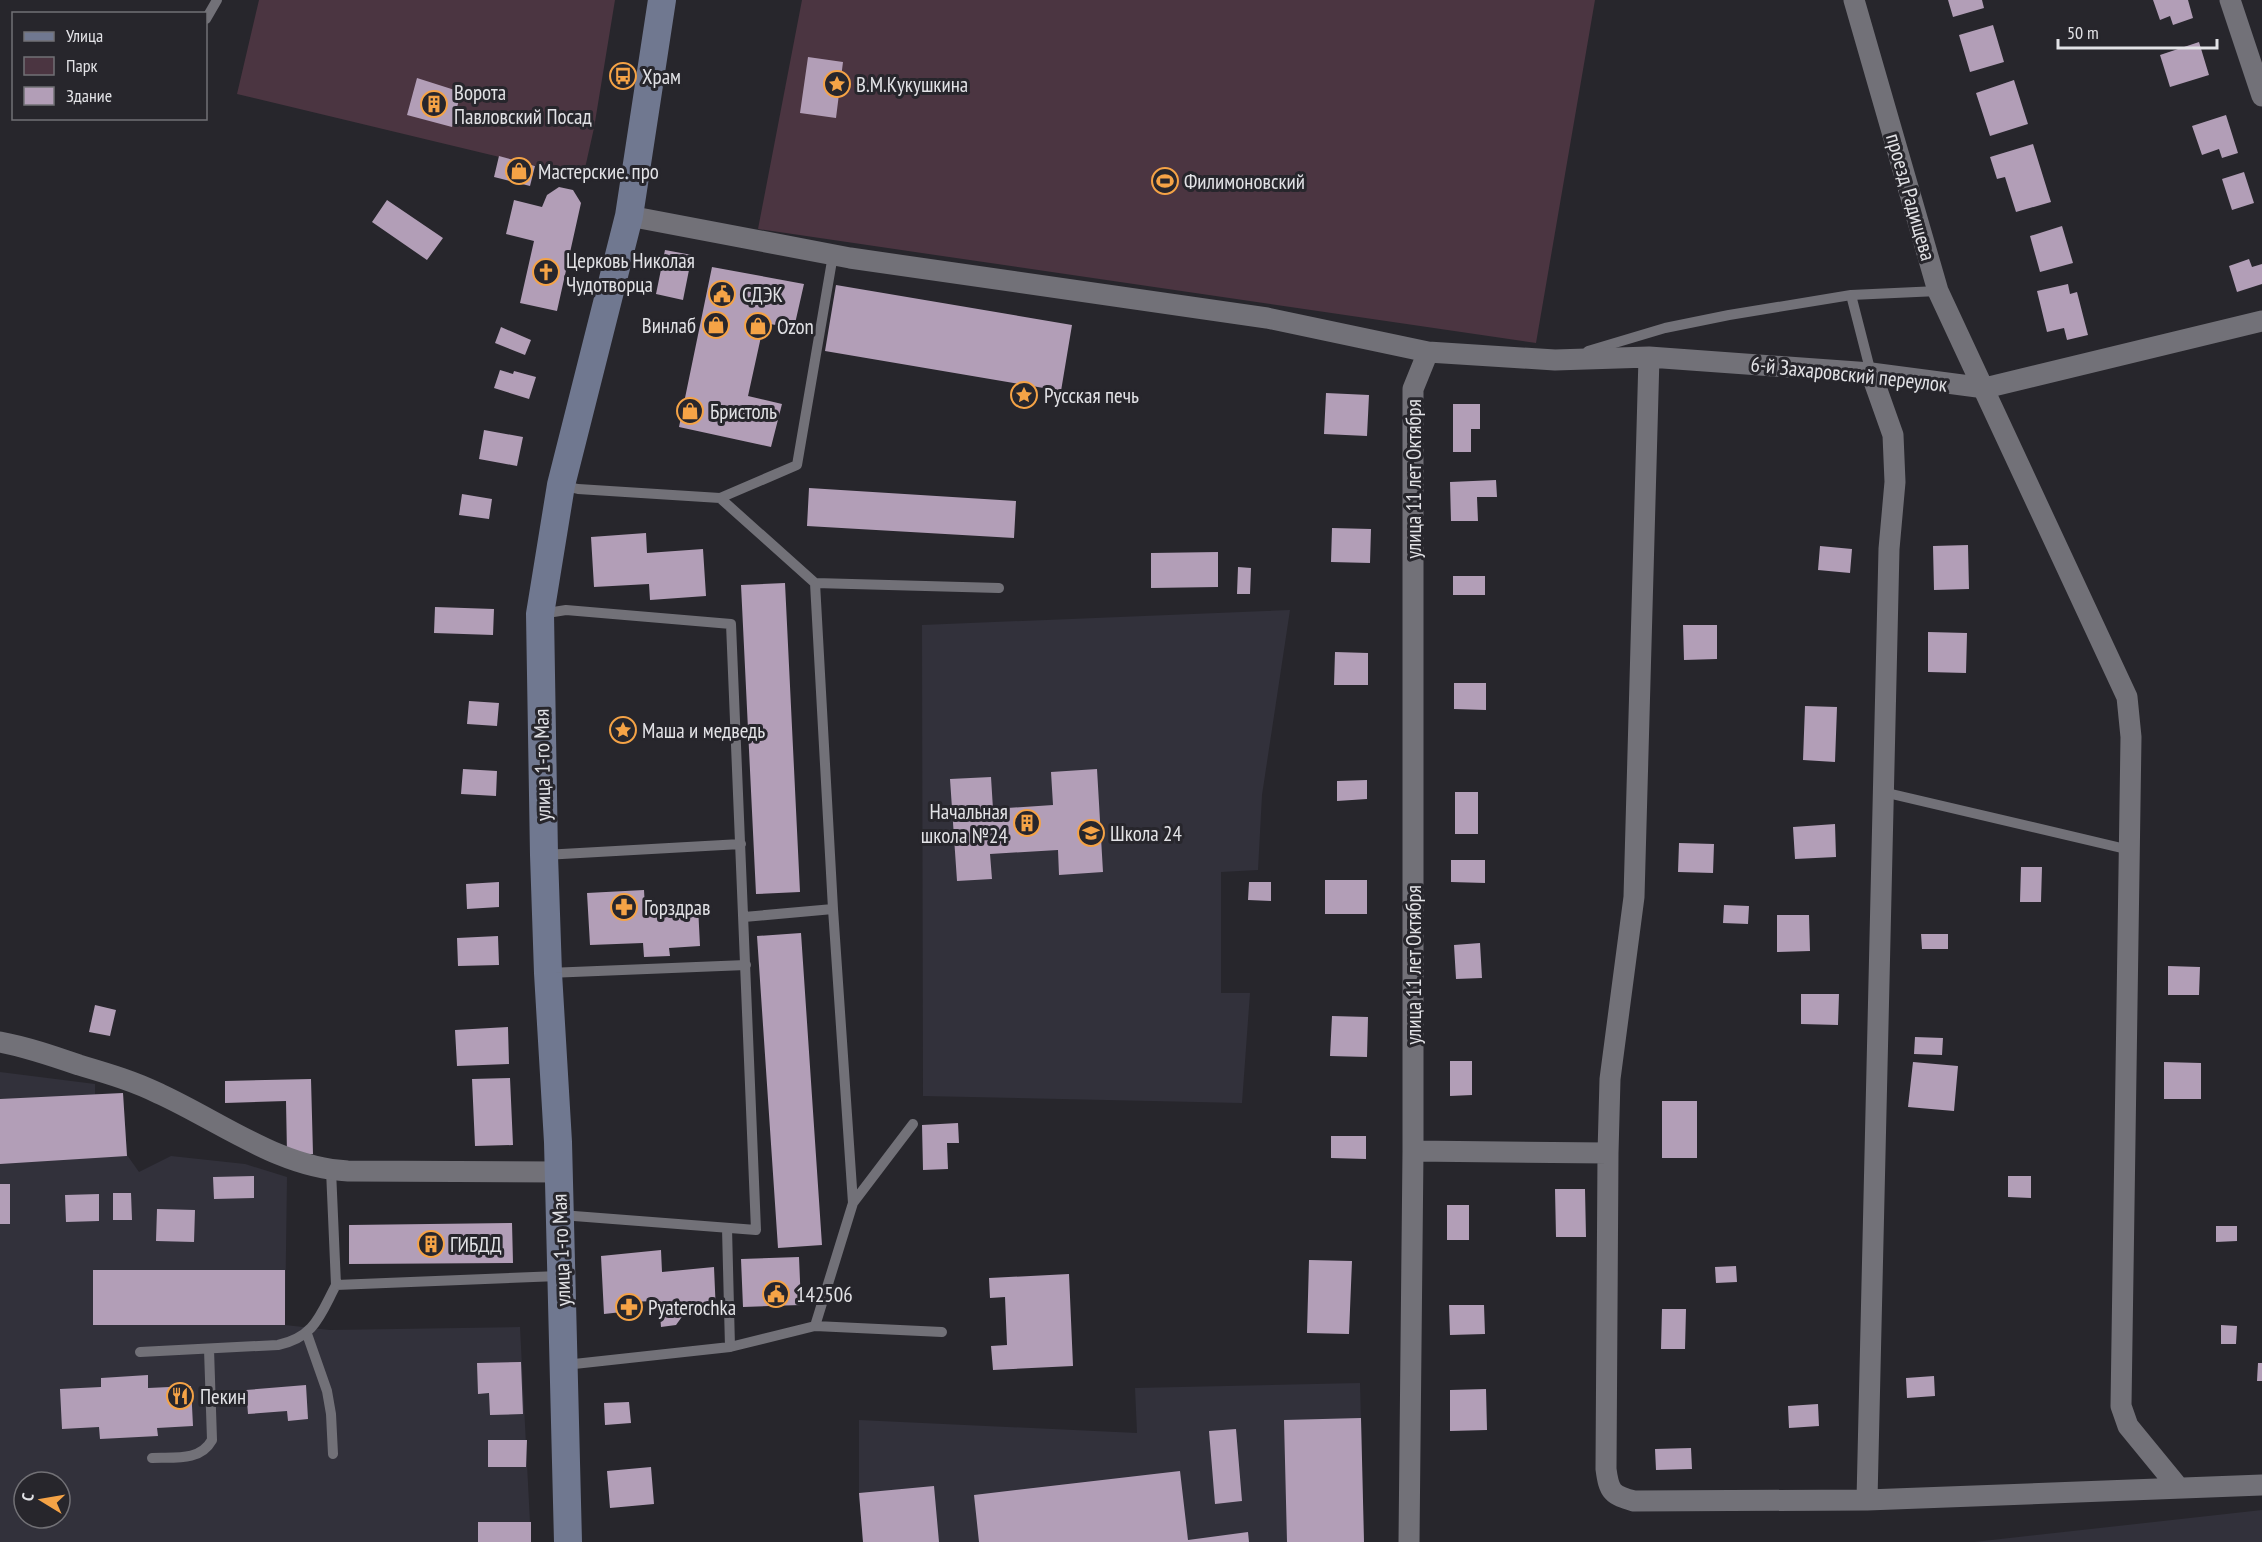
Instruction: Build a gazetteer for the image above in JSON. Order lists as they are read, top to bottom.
{
  "streets": {
    "street": [
      "проезд Радищева",
      "6-й Захаровский переулок",
      "улица 11 лет Октября",
      "улица 1-го Мая"
    ]
  },
  "crossings": [
    ["проезд Радищева", "6-й Захаровский переулок"],
    ["6-й Захаровский переулок", "улица 11 лет Октября"],
    ["6-й Захаровский переулок", "улица 1-го Мая"]
  ],
  "places": {
    "bus stop": ["Храм"],
    "place": ["В.М.Кукушкина", "Русская печь", "Маша и медведь"],
    "building": ["Ворота Павловский Посад", "Начальная школа №24", "ГИБДД"],
    "shop": [
      "Мастерские. про",
      "Винлаб",
      "Ozon",
      "Бристоль"
    ],
    "sports": ["Филимоновский"],
    "church": ["Церковь Николая Чудотворца"],
    "public building": ["СДЭК", "142506"],
    "school or university": ["Школа 24"],
    "pharmacy": ["Горздрав", "Pyaterochka"],
    "restaurant": ["Пекин"]
  },
  "legend": ["Улица", "Парк", "Здание"],
  "scale_bar": "50 m",
  "north": "left"
}
